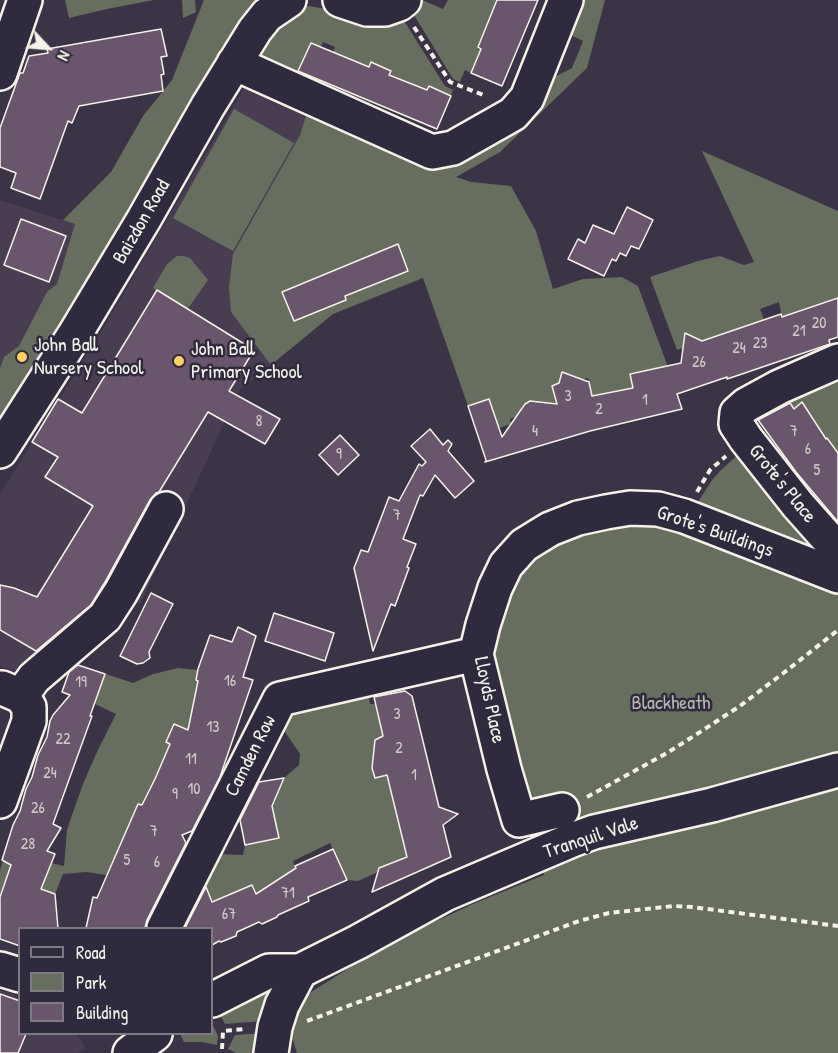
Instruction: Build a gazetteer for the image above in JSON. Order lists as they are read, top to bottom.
{
  "streets": {
    "street": [
      "Baizdon Road",
      "Grote's Place",
      "Grote's Buildings",
      "Lloyds Place",
      "Camden Row",
      "Tranquil Vale"
    ]
  },
  "crossings": [
    ["Grote's Buildings", "Lloyds Place"],
    ["Lloyds Place", "Camden Row"]
  ],
  "parks": ["Blackheath"],
  "places": ["John Ball Nursery School", "John Ball Primary School"],
  "house_numbers": [
    "20",
    "21",
    "23",
    "24",
    "26",
    "3",
    "1",
    "2",
    "8",
    "4",
    "7",
    "6",
    "9",
    "5",
    "7",
    "16",
    "19",
    "3",
    "13",
    "22",
    "2",
    "11",
    "24",
    "1",
    "10",
    "9",
    "26",
    "7",
    "28",
    "5",
    "6",
    "71",
    "67"
  ],
  "legend": ["Road", "Park", "Building"],
  "north": "bottom right"
}
